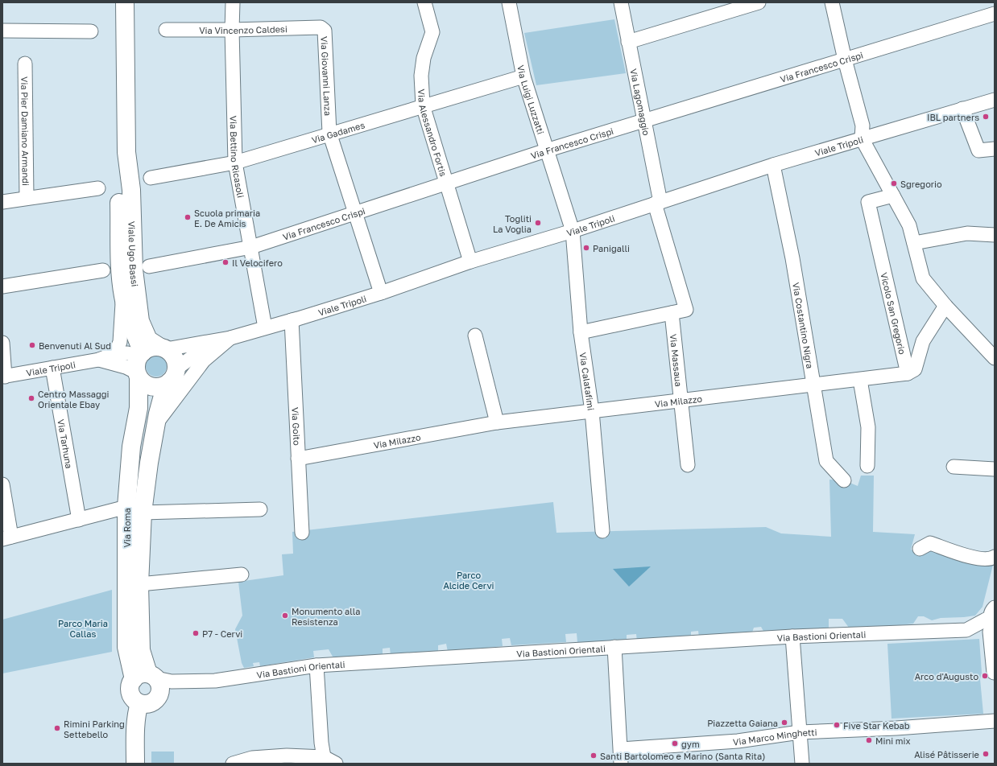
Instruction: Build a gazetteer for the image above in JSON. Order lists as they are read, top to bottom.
{
  "streets": {
    "main road": ["Viale Ugo Bassi", "Via Roma"],
    "street": [
      "Via Vincenzo Caldesi",
      "Via Francesco Crispi",
      "Via Giovanni Lanza",
      "Via Luigi Luzzatti",
      "Via Lagomaggio",
      "Via Pier Damiano Armandi",
      "Via Gadames",
      "Via Alessandro Fortis",
      "Viale Tripoli",
      "Via Bettino Ricasoli",
      "Vicolo San Gregorio",
      "Via Costantino Nigra",
      "Via Massaua",
      "Via Calatafimi",
      "Via Milazzo",
      "Via Goito",
      "Via Tarhuna",
      "Via Bastioni Orientali",
      "Via Marco Minghetti"
    ]
  },
  "crossings": [
    ["Via Vincenzo Caldesi", "Via Giovanni Lanza"],
    ["Via Vincenzo Caldesi", "Via Bettino Ricasoli"],
    ["Via Francesco Crispi", "Via Giovanni Lanza"],
    ["Via Francesco Crispi", "Via Luigi Luzzatti"],
    ["Via Francesco Crispi", "Via Lagomaggio"],
    ["Via Francesco Crispi", "Via Alessandro Fortis"],
    ["Via Francesco Crispi", "Via Bettino Ricasoli"],
    ["Via Giovanni Lanza", "Via Gadames"],
    ["Via Giovanni Lanza", "Viale Tripoli"],
    ["Via Luigi Luzzatti", "Via Gadames"],
    ["Via Luigi Luzzatti", "Viale Tripoli"],
    ["Via Luigi Luzzatti", "Via Calatafimi"],
    ["Via Lagomaggio", "Viale Tripoli"],
    ["Via Gadames", "Via Alessandro Fortis"],
    ["Via Gadames", "Via Bettino Ricasoli"],
    ["Via Alessandro Fortis", "Viale Tripoli"],
    ["Viale Tripoli", "Via Bettino Ricasoli"],
    ["Viale Tripoli", "Viale Ugo Bassi"],
    ["Viale Tripoli", "Via Costantino Nigra"],
    ["Viale Tripoli", "Via Calatafimi"],
    ["Viale Tripoli", "Via Goito"],
    ["Viale Tripoli", "Via Tarhuna"],
    ["Viale Tripoli", "Via Roma"],
    ["Viale Ugo Bassi", "Via Roma"],
    ["Vicolo San Gregorio", "Via Milazzo"],
    ["Via Costantino Nigra", "Via Milazzo"],
    ["Via Massaua", "Via Milazzo"],
    ["Via Calatafimi", "Via Milazzo"],
    ["Via Milazzo", "Via Goito"],
    ["Via Roma", "Via Bastioni Orientali"]
  ],
  "parks": ["Parco Alcide Cervi", "Parco Maria Callas"],
  "places": [
    "IBL partners",
    "Sgregorio",
    "Scuola primaria E. De Amicis",
    "Togliti La Voglia",
    "Panigalli",
    "Il Velocifero",
    "Benvenuti Al Sud",
    "Centro Massaggi Orientale Ebay",
    "Monumento alla Resistenza",
    "P7 - Cervi",
    "Arco d'Augusto",
    "Piazzetta Gaiana",
    "Five Star Kebab",
    "Rimini Parking Settebello",
    "Mini mix",
    "gym",
    "Alisé Pâtisserie",
    "Santi Bartolomeo e Marino (Santa Rita)"
  ]
}
